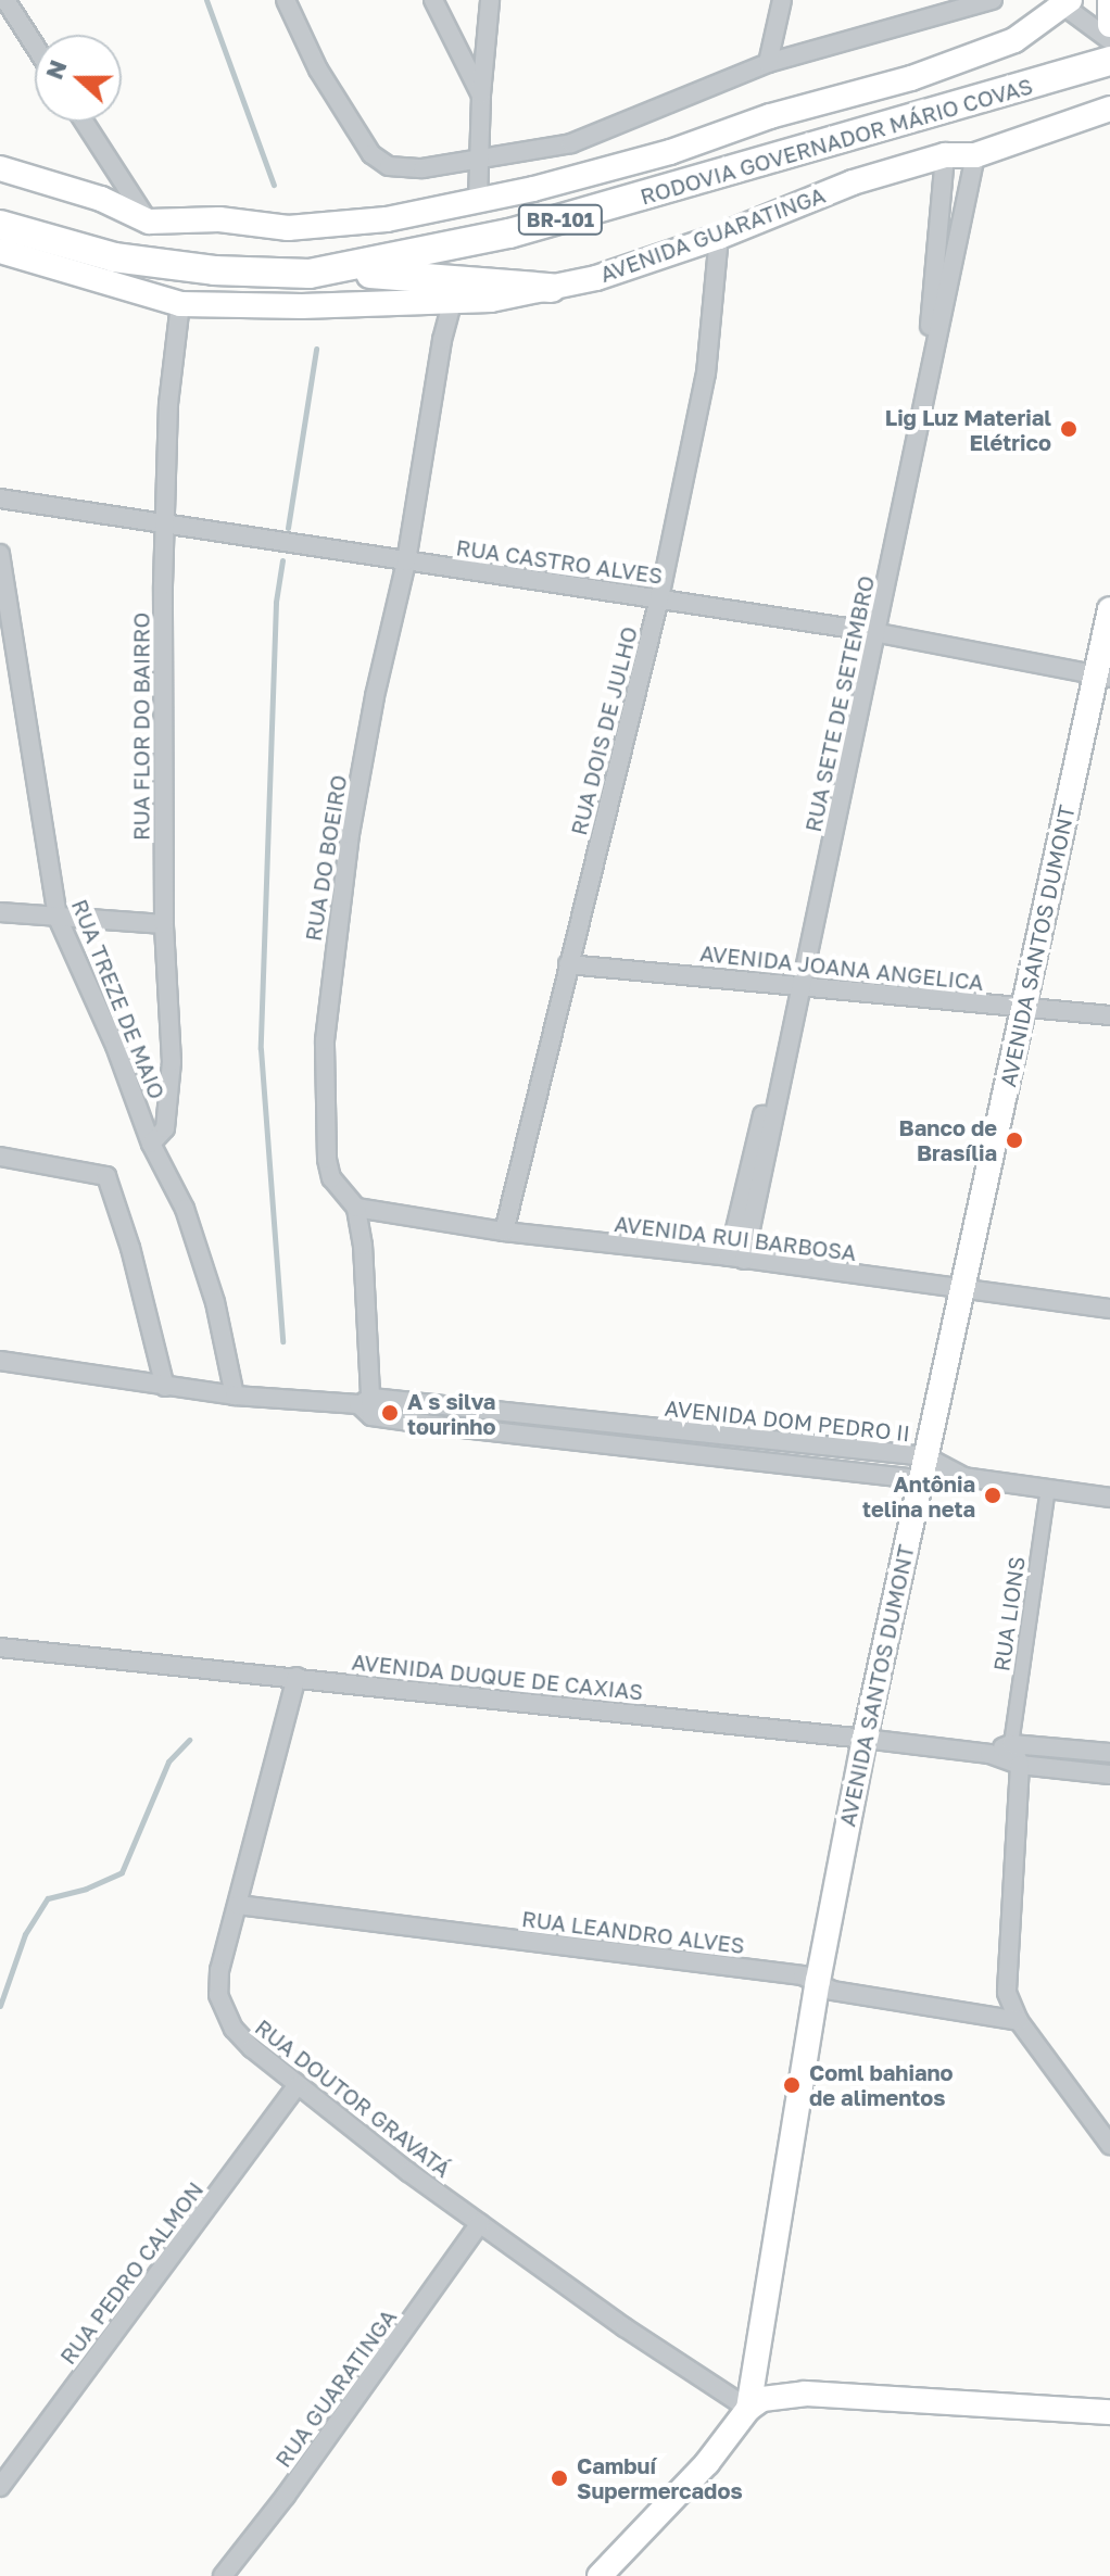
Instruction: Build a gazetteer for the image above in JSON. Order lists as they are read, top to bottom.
{
  "streets": {
    "highway": ["RODOVIA GOVERNADOR MÁRIO COVAS", "BR-101"],
    "main road": ["AVENIDA GUARATINGA", "AVENIDA SANTOS DUMONT"],
    "street": [
      "RUA CASTRO ALVES",
      "RUA SETE DE SETEMBRO",
      "RUA FLOR DO BAIRRO",
      "RUA DOIS DE JULHO",
      "RUA DO BOEIRO",
      "AVENIDA JOANA ANGELICA",
      "RUA TREZE DE MAIO",
      "AVENIDA RUI BARBOSA",
      "AVENIDA DOM PEDRO II",
      "RUA LIONS",
      "AVENIDA DUQUE DE CAXIAS",
      "RUA LEANDRO ALVES",
      "RUA DOUTOR GRAVATÁ",
      "RUA PEDRO CALMON",
      "RUA GUARATINGA"
    ]
  },
  "crossings": [
    ["AVENIDA GUARATINGA", "RUA SETE DE SETEMBRO"],
    ["AVENIDA GUARATINGA", "RUA FLOR DO BAIRRO"],
    ["AVENIDA GUARATINGA", "RUA DOIS DE JULHO"],
    ["AVENIDA GUARATINGA", "RUA DO BOEIRO"],
    ["RUA CASTRO ALVES", "RUA SETE DE SETEMBRO"],
    ["RUA CASTRO ALVES", "RUA FLOR DO BAIRRO"],
    ["RUA CASTRO ALVES", "RUA DOIS DE JULHO"],
    ["RUA CASTRO ALVES", "RUA DO BOEIRO"],
    ["RUA CASTRO ALVES", "AVENIDA SANTOS DUMONT"],
    ["RUA SETE DE SETEMBRO", "AVENIDA JOANA ANGELICA"],
    ["RUA SETE DE SETEMBRO", "AVENIDA RUI BARBOSA"],
    ["RUA FLOR DO BAIRRO", "RUA TREZE DE MAIO"],
    ["RUA DOIS DE JULHO", "AVENIDA JOANA ANGELICA"],
    ["RUA DOIS DE JULHO", "AVENIDA RUI BARBOSA"],
    ["RUA DO BOEIRO", "AVENIDA RUI BARBOSA"],
    ["RUA DO BOEIRO", "AVENIDA DOM PEDRO II"],
    ["AVENIDA SANTOS DUMONT", "AVENIDA JOANA ANGELICA"],
    ["AVENIDA SANTOS DUMONT", "AVENIDA RUI BARBOSA"],
    ["AVENIDA SANTOS DUMONT", "AVENIDA DOM PEDRO II"],
    ["AVENIDA SANTOS DUMONT", "AVENIDA DUQUE DE CAXIAS"],
    ["AVENIDA SANTOS DUMONT", "RUA LEANDRO ALVES"],
    ["AVENIDA SANTOS DUMONT", "RUA DOUTOR GRAVATÁ"],
    ["AVENIDA DOM PEDRO II", "RUA LIONS"],
    ["AVENIDA DUQUE DE CAXIAS", "RUA DOUTOR GRAVATÁ"],
    ["RUA LEANDRO ALVES", "RUA DOUTOR GRAVATÁ"],
    ["RUA DOUTOR GRAVATÁ", "RUA PEDRO CALMON"],
    ["RUA DOUTOR GRAVATÁ", "RUA GUARATINGA"]
  ],
  "places": [
    "Lig Luz Material Elétrico",
    "Banco de Brasília",
    "A s silva tourinho",
    "Antônia telina neta",
    "Coml bahiano de alimentos",
    "Cambuí Supermercados"
  ],
  "north": "left"
}
